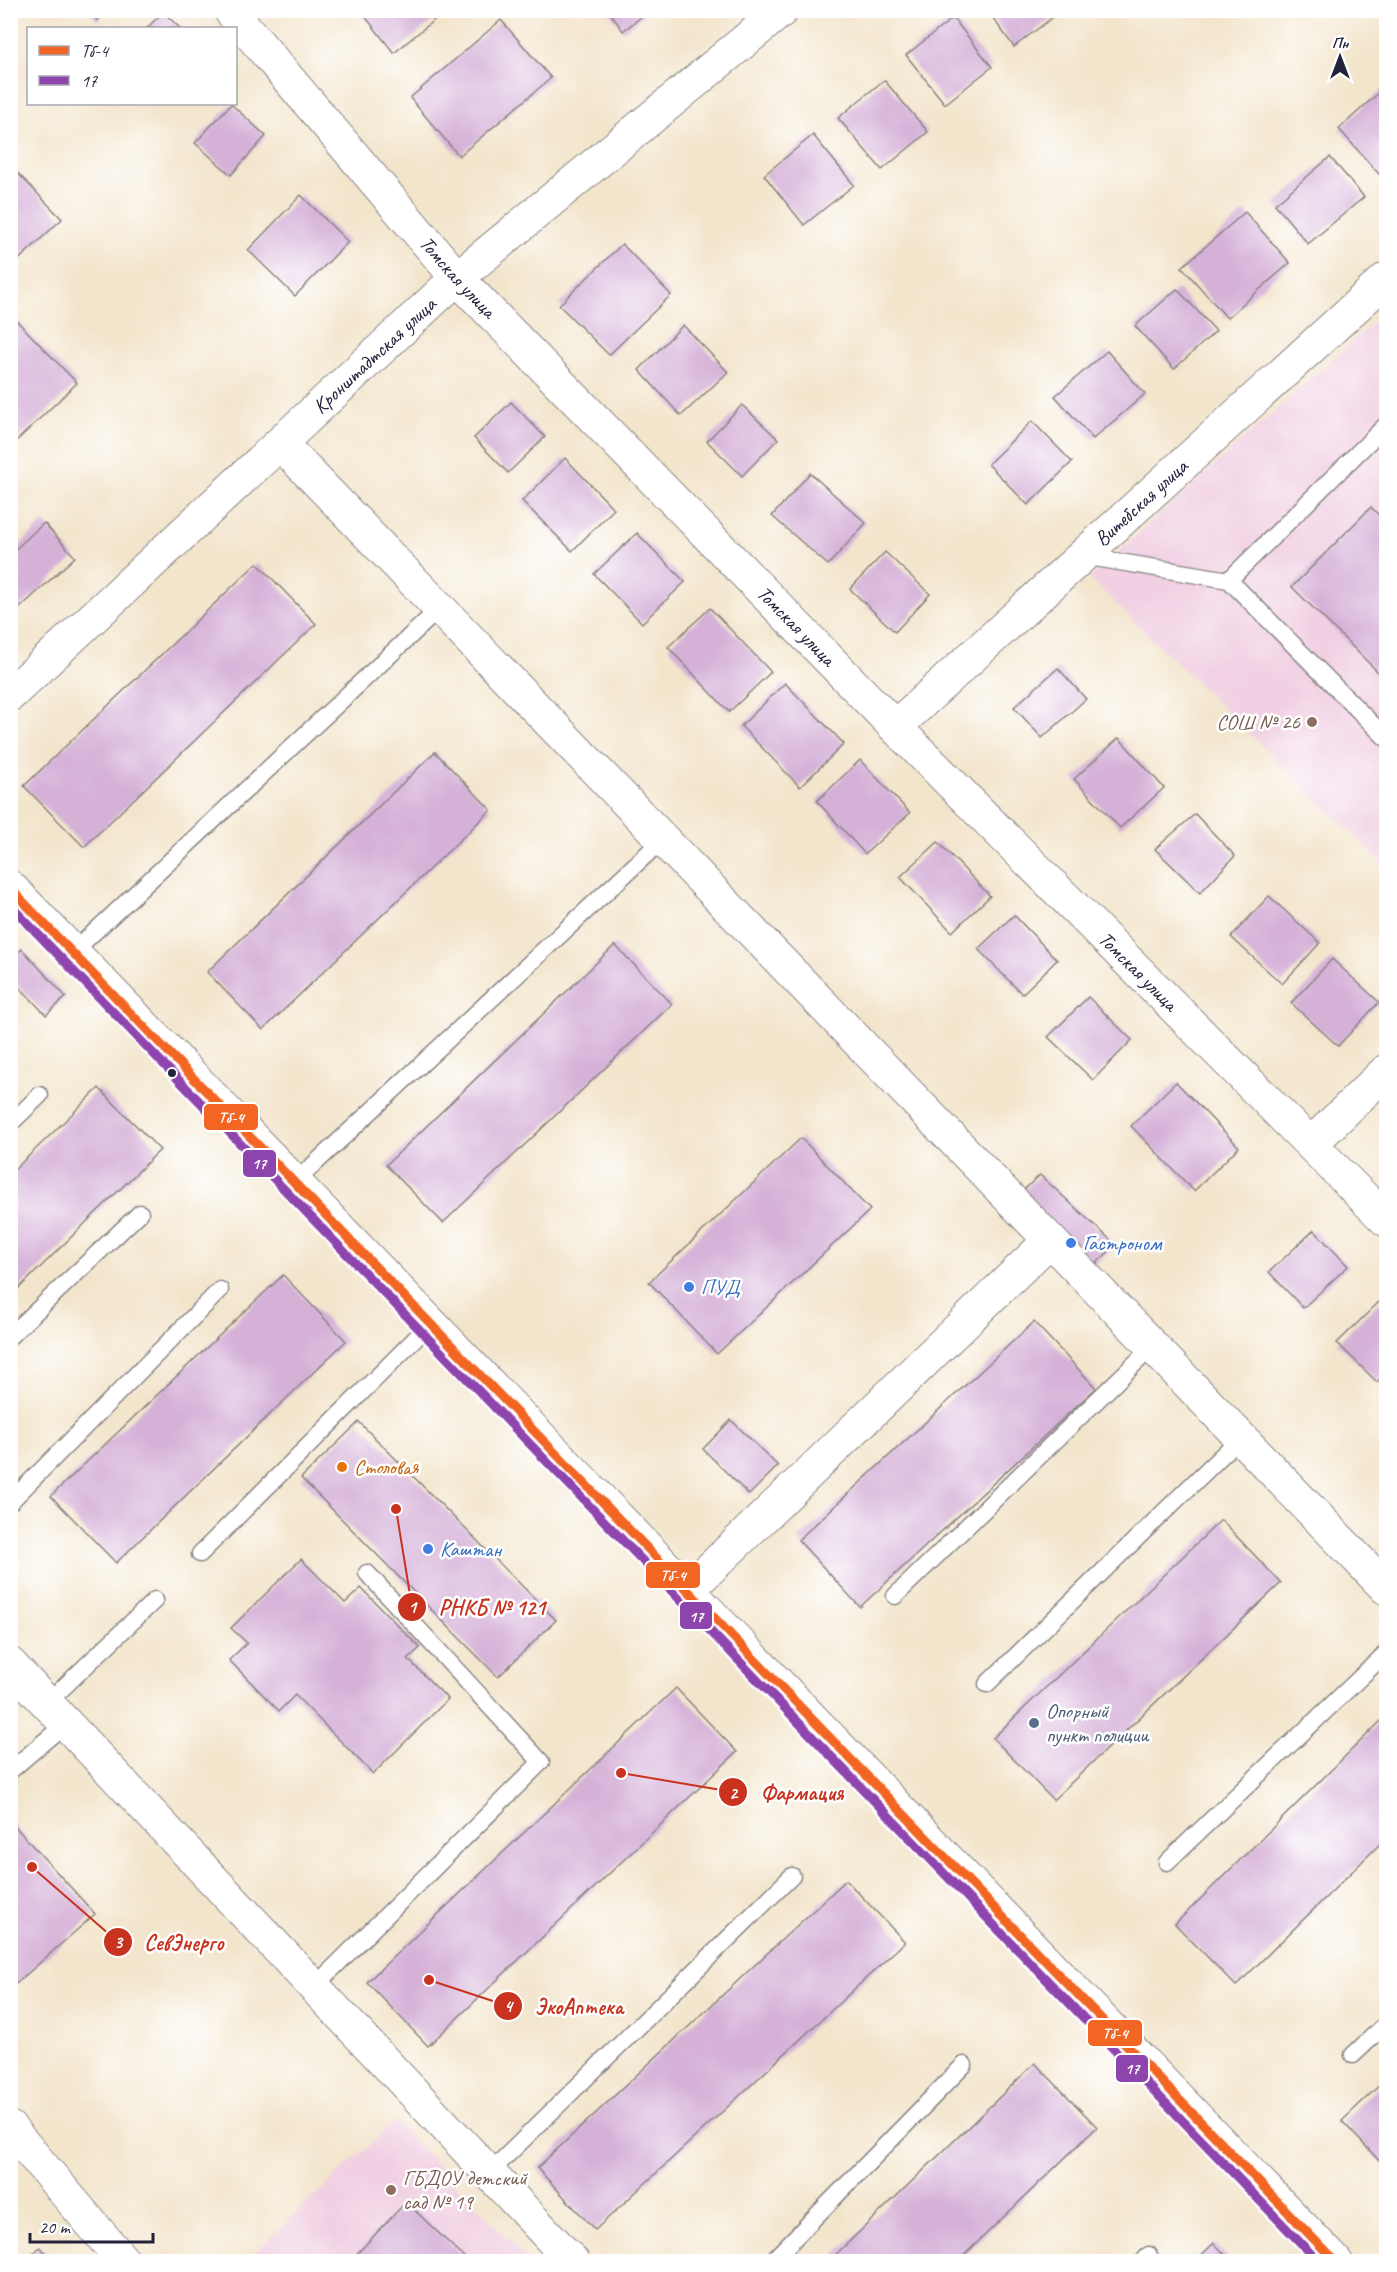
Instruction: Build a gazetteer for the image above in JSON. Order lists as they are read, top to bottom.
{
  "streets": {
    "street": ["Томская улица", "Кронштадтская улица", "Витебская улица"]
  },
  "crossings": [
    ["Томская улица", "Кронштадтская улица"],
    ["Томская улица", "Витебская улица"]
  ],
  "places": [
    "СОШ № 26",
    "Гастроном",
    "ПУД",
    "Столовая",
    "РНКБ № 121",
    "Каштан",
    "Опорный пункт полиции",
    "Фармация",
    "СевЭнерго",
    "ЭкоАптека",
    "ГБДОУ детский сад № 19"
  ],
  "lines": ["transit line Тб-4", "transit line 17"],
  "legend": ["Тб-4", "17"],
  "scale_bar": "20 m",
  "north": "top"
}
